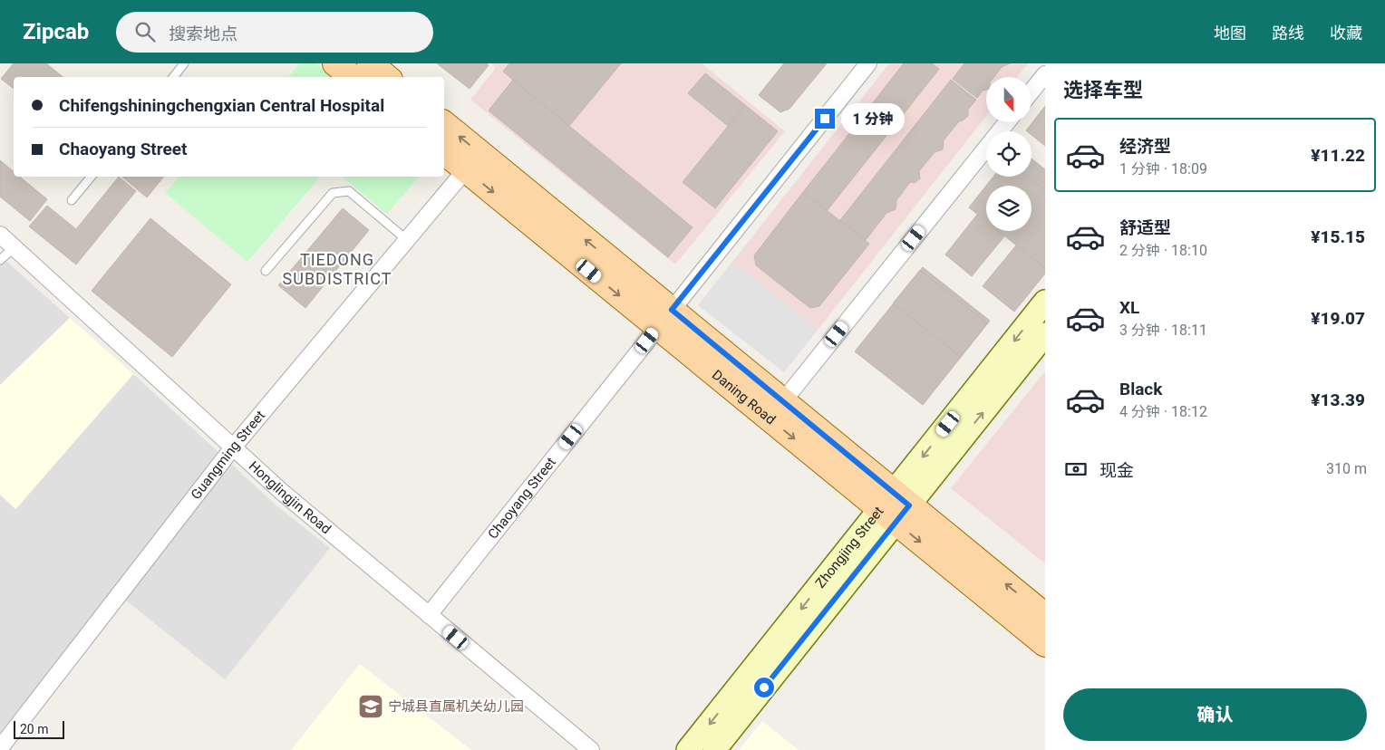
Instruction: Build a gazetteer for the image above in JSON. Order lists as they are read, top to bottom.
{
  "streets": {
    "main road": ["Daning Road", "Zhongjing Street"],
    "street": ["Guangming Street", "Honglingjin Road", "Chaoyang Street"]
  },
  "crossings": [
    ["Daning Road", "Guangming Street"],
    ["Daning Road", "Chaoyang Street"],
    ["Daning Road", "Zhongjing Street"],
    ["Guangming Street", "Honglingjin Road"],
    ["Honglingjin Road", "Chaoyang Street"]
  ],
  "districts": ["TIEDONG SUBDISTRICT"],
  "places": {
    "school or university": ["宁城县直属机关幼儿园"]
  },
  "scale_bar": "20 m",
  "north": "bottom",
  "page": {
    "header": "Zipcab",
    "search": "搜索地点",
    "nav": ["地图", "路线", "收藏"],
    "heading": "选择车型",
    "banner": ["Chifengshiningchengxian Central Hospital", "Chaoyang Street"],
    "bubble": "1 分钟",
    "list": [
      {
        "name": "经济型",
        "note": "1 分钟 · 18:09",
        "value": "¥11.22"
      },
      {
        "name": "舒适型",
        "note": "2 分钟 · 18:10",
        "value": "¥15.15"
      },
      {
        "name": "XL",
        "note": "3 分钟 · 18:11",
        "value": "¥19.07"
      },
      {
        "name": "Black",
        "note": "4 分钟 · 18:12",
        "value": "¥13.39"
      }
    ],
    "pay": ["现金", "310 m"],
    "buttons": "确认",
    "scale": "20 m"
  }
}
